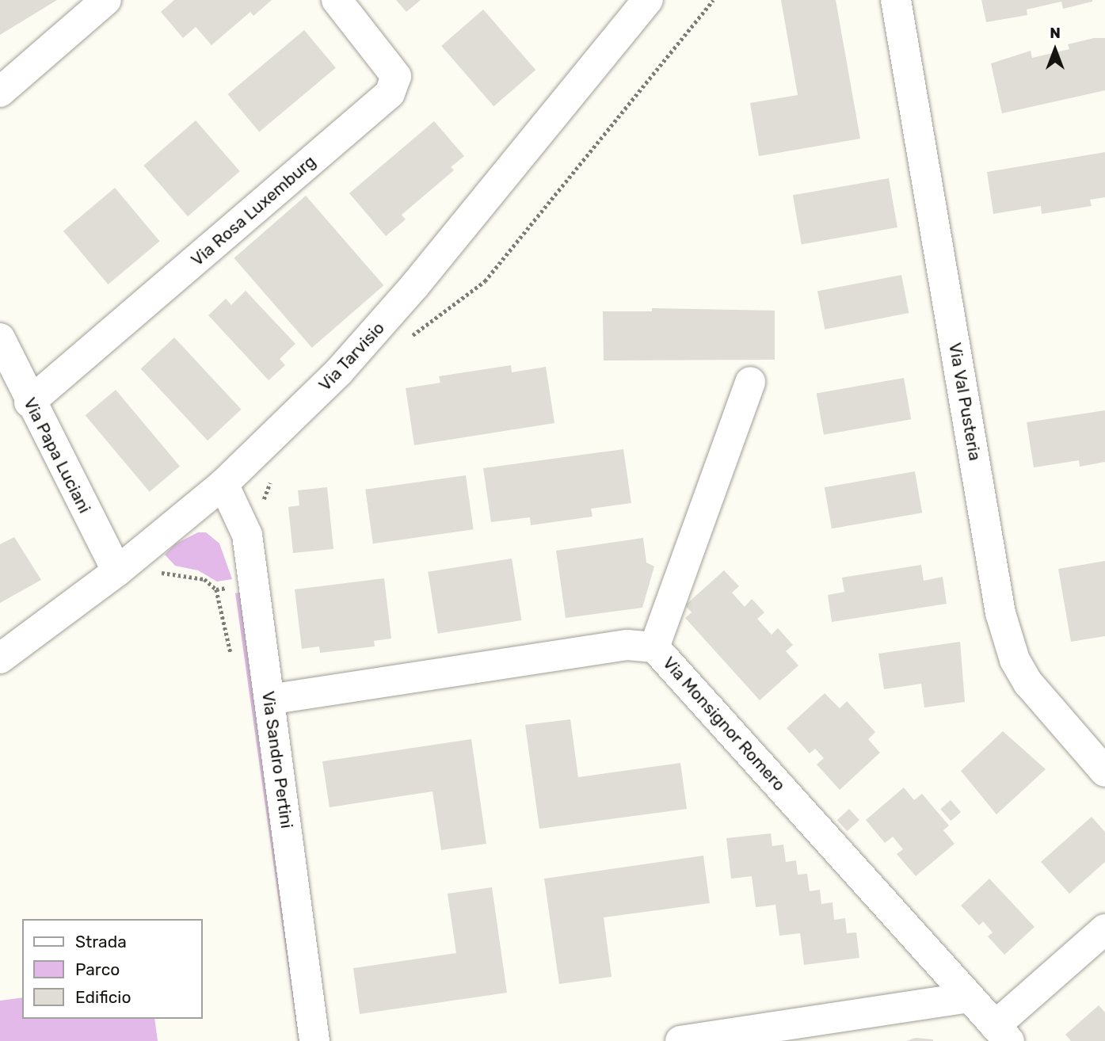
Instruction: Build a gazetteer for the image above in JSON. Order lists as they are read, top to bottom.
{
  "streets": {
    "street": [
      "Via Rosa Luxemburg",
      "Via Tarvisio",
      "Via Val Pusteria",
      "Via Papa Luciani",
      "Via Monsignor Romero",
      "Via Sandro Pertini"
    ]
  },
  "crossings": [
    ["Via Rosa Luxemburg", "Via Papa Luciani"],
    ["Via Tarvisio", "Via Papa Luciani"],
    ["Via Tarvisio", "Via Sandro Pertini"],
    ["Via Monsignor Romero", "Via Sandro Pertini"]
  ],
  "legend": ["Strada", "Parco", "Edificio"],
  "north": "top"
}
